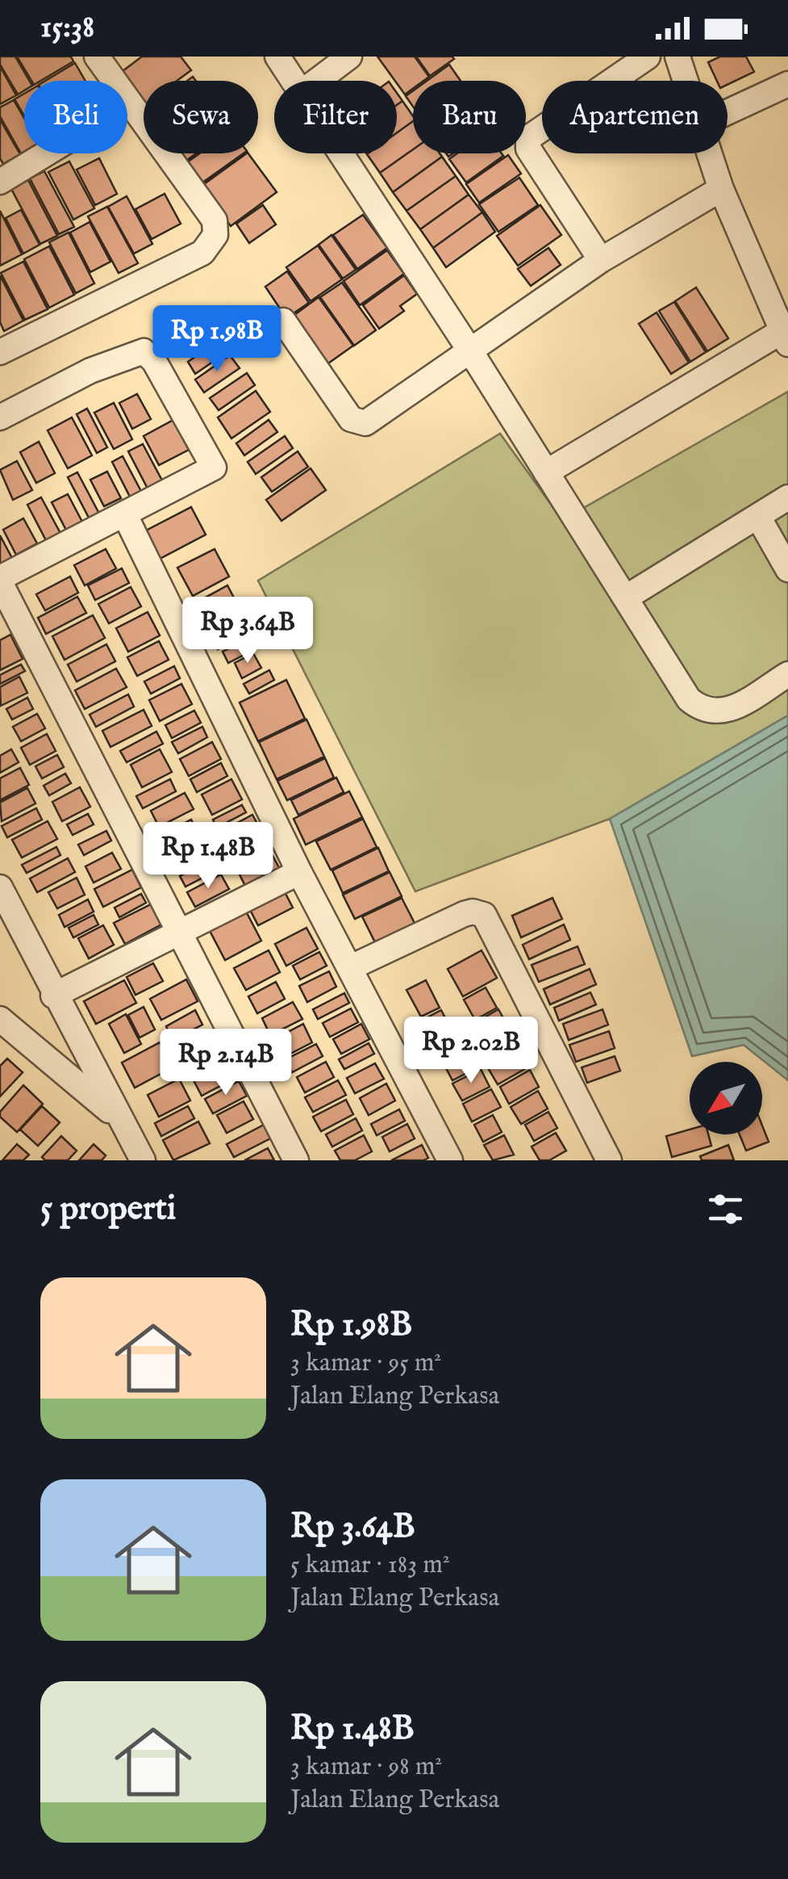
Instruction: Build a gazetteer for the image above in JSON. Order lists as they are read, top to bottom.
{
  "north": "bottom left",
  "page": {
    "status": "15:38",
    "chip": [
      "Beli",
      "Sewa",
      "Filter",
      "Baru",
      "Apartemen"
    ],
    "price": [
      "Rp 1.98B",
      "Rp 3.64B",
      "Rp 1.48B",
      "Rp 2.02B",
      "Rp 2.14B"
    ],
    "heading": "5 properti",
    "list": [
      {
        "name": "Rp 1.98B",
        "note": "3 kamar · 95 m² · Jalan Elang Perkasa"
      },
      {
        "name": "Rp 3.64B",
        "note": "5 kamar · 183 m² · Jalan Elang Perkasa"
      },
      {
        "name": "Rp 1.48B",
        "note": "3 kamar · 98 m² · Jalan Elang Perkasa"
      }
    ]
  }
}
